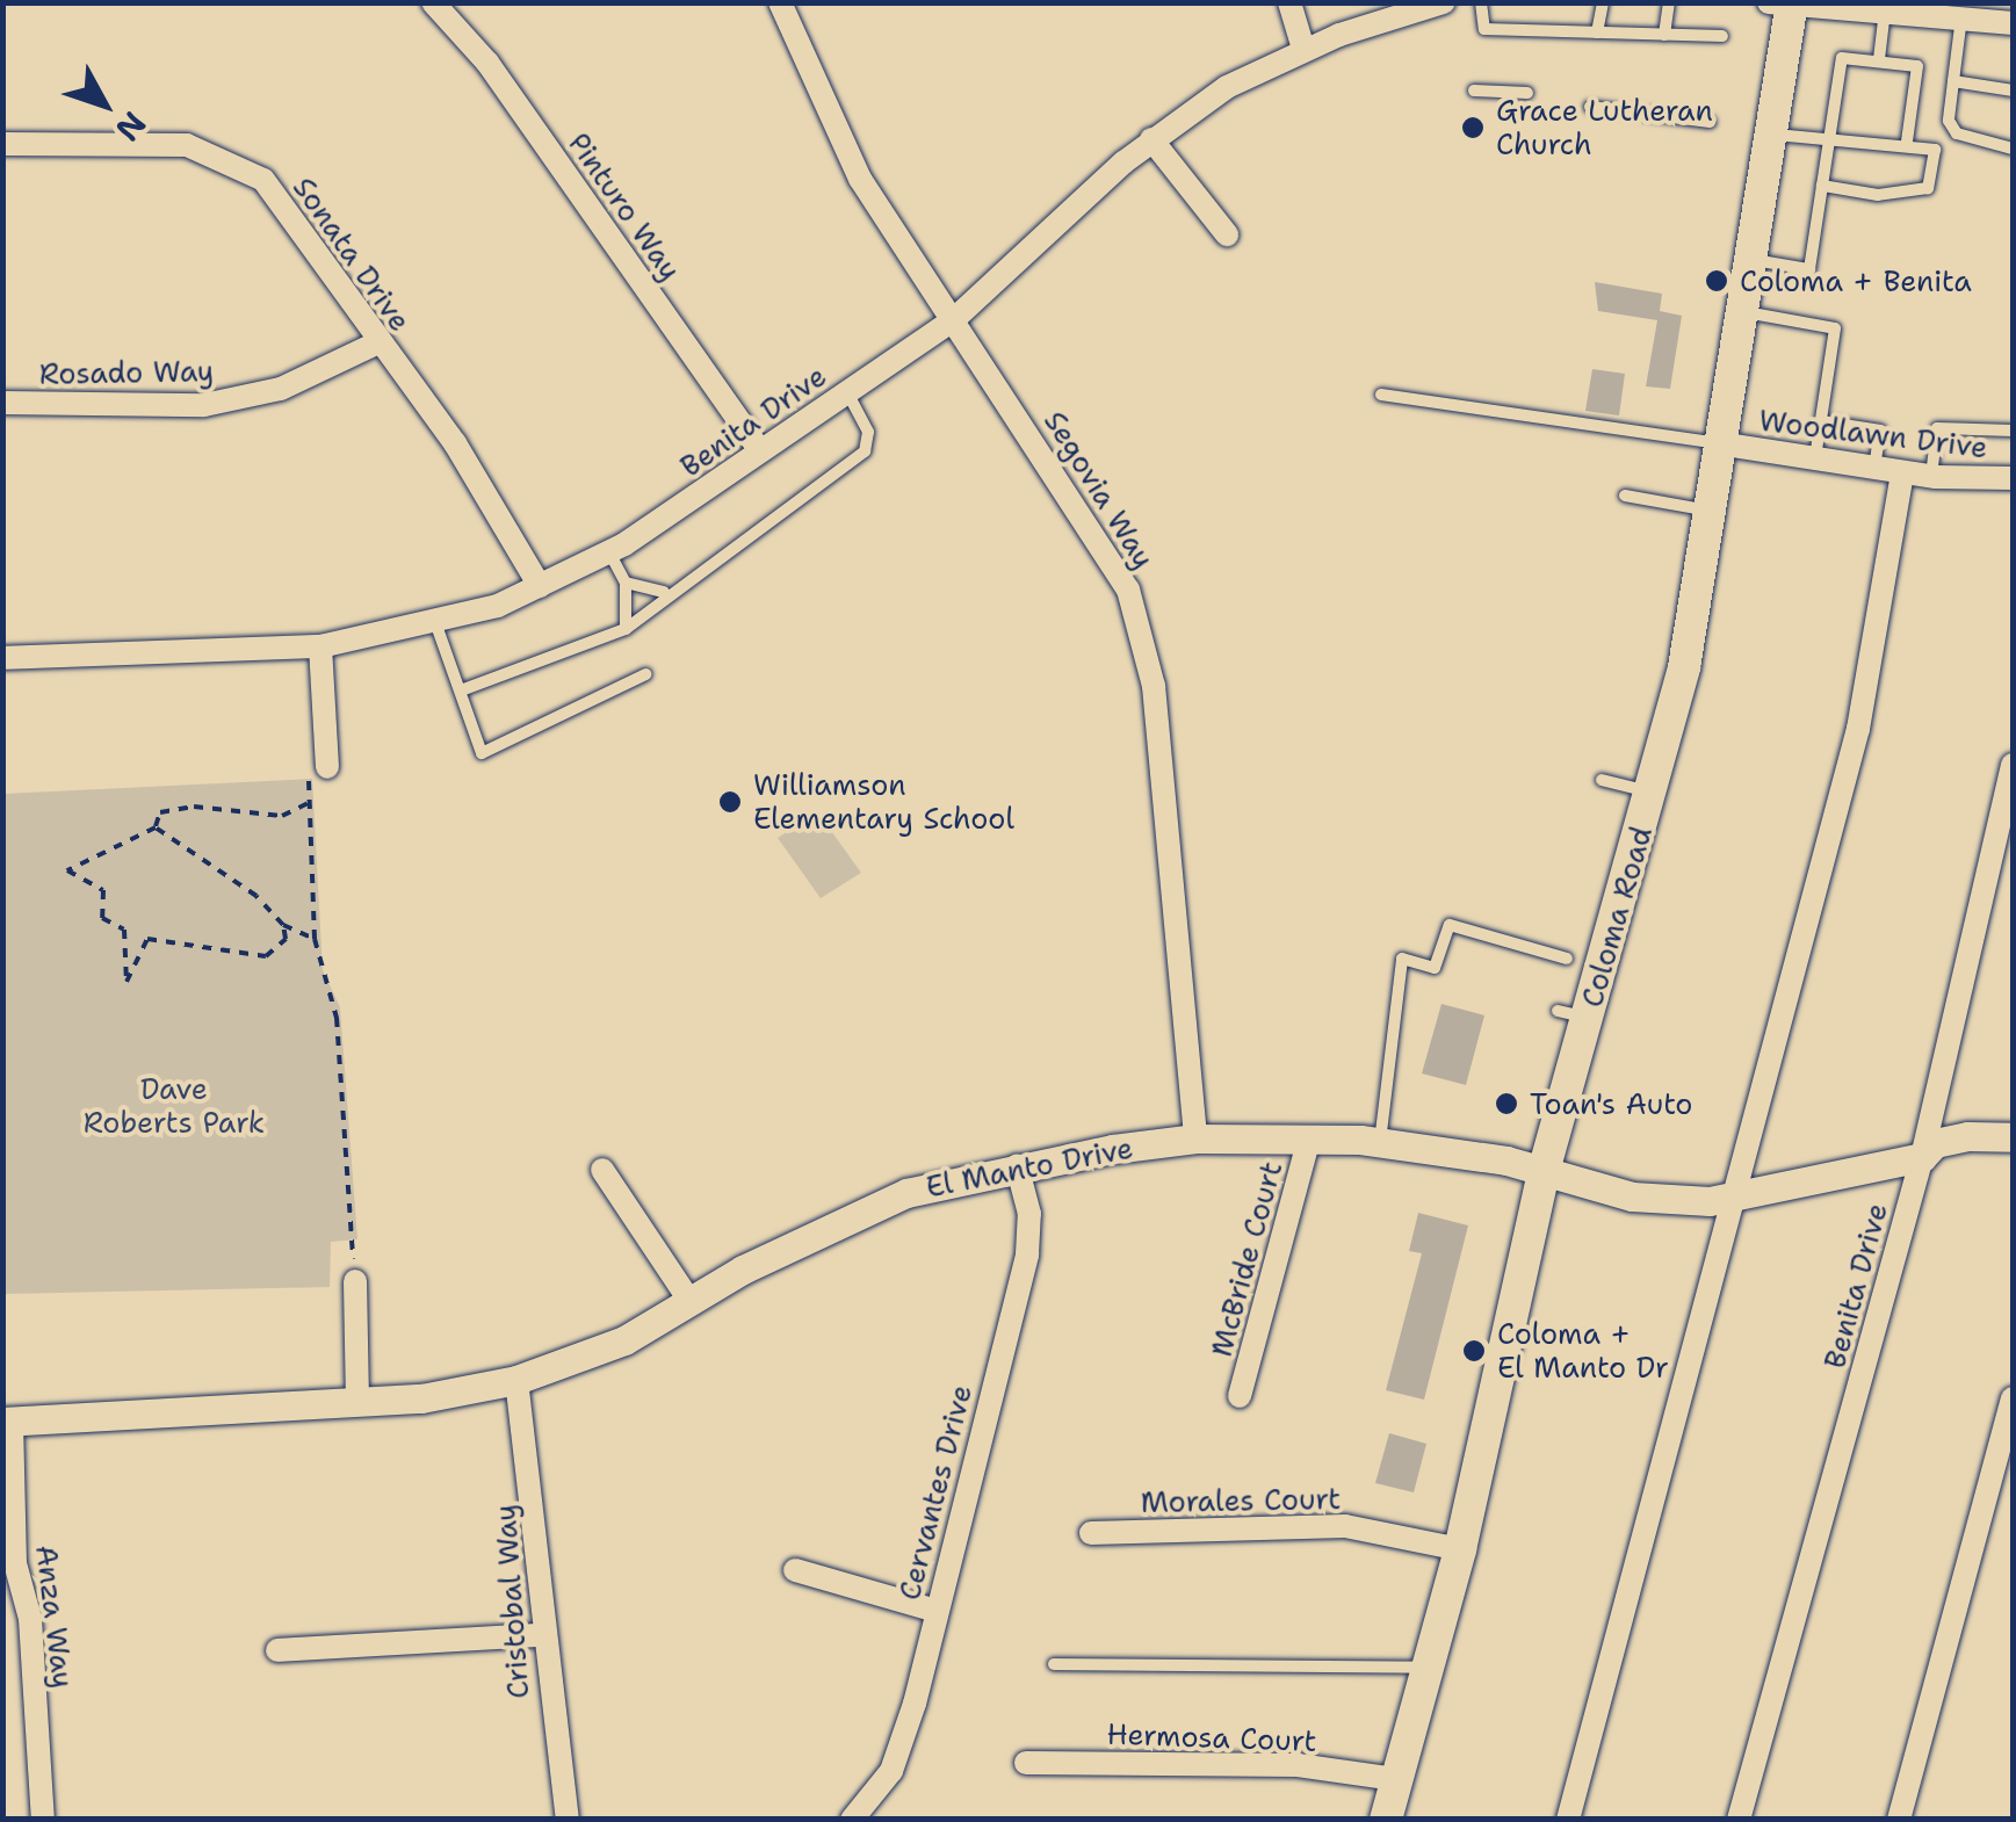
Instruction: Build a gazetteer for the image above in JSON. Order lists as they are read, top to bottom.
{
  "streets": {
    "main road": ["Coloma Road"],
    "street": [
      "Pinturo Way",
      "Sonata Drive",
      "Rosado Way",
      "Benita Drive",
      "Woodlawn Drive",
      "Segovia Way",
      "El Manto Drive",
      "McBride Court",
      "Cervantes Drive",
      "Morales Court",
      "Cristobal Way",
      "Anza Way",
      "Hermosa Court"
    ]
  },
  "crossings": [
    ["Pinturo Way", "Benita Drive"],
    ["Sonata Drive", "Rosado Way"],
    ["Sonata Drive", "Benita Drive"],
    ["Benita Drive", "Segovia Way"],
    ["Benita Drive", "El Manto Drive"],
    ["Woodlawn Drive", "Coloma Road"],
    ["Segovia Way", "El Manto Drive"],
    ["Coloma Road", "El Manto Drive"],
    ["Coloma Road", "Morales Court"],
    ["Coloma Road", "Hermosa Court"],
    ["El Manto Drive", "McBride Court"],
    ["El Manto Drive", "Cervantes Drive"],
    ["El Manto Drive", "Cristobal Way"],
    ["El Manto Drive", "Anza Way"]
  ],
  "parks": ["Dave Roberts Park"],
  "places": [
    "Grace Lutheran Church",
    "Coloma + Benita",
    "Williamson Elementary School",
    "Toan's Auto",
    "Coloma + El Manto Dr"
  ],
  "north": "bottom right"
}
